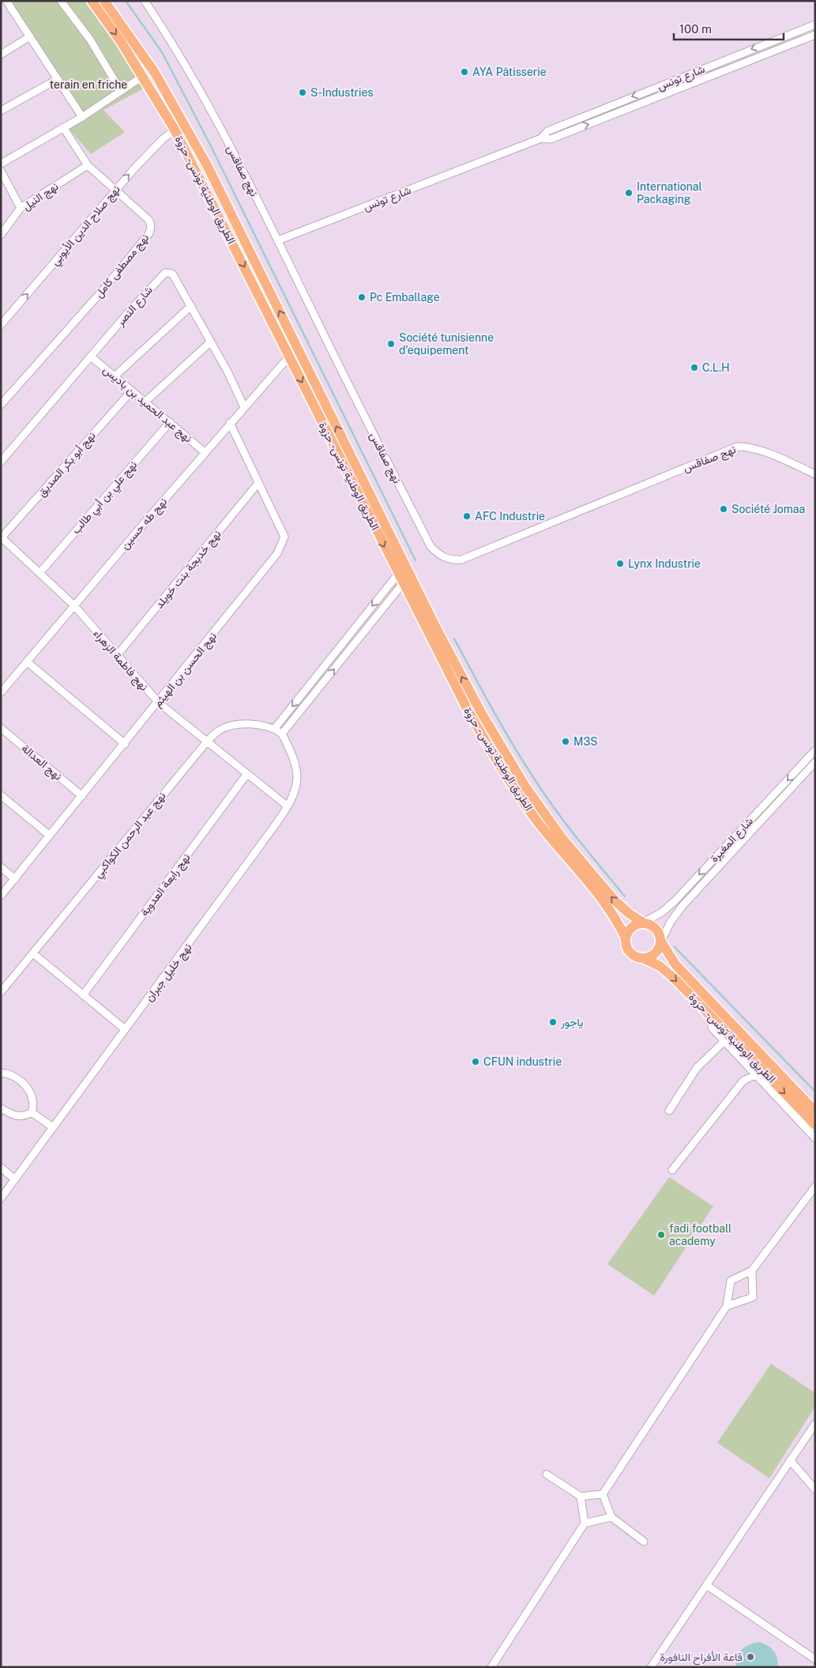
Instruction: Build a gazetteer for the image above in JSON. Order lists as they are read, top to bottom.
{
  "streets": {
    "main road": ["الطريق الوطنية تونس - حزوة"],
    "street": [
      "شارع تونس",
      "نهج صفاقس",
      "نهج النيل",
      "نهج صلاح الدين الأيوبي",
      "نهج مصطفى كامل",
      "شارع النصر",
      "نهج عبد الحميد بن باديس",
      "نهج أبو بكر الصديق",
      "نهج علي بن أبي طالب",
      "نهج طه حسين",
      "نهج خديجة بنت خويلد",
      "نهج فاطمة الزهراء",
      "نهج الحسن بن الهيثم",
      "نهج العدالة",
      "نهج عبد الرحمن الكواكبي",
      "شارع المغيرة",
      "نهج رابعة العدوية",
      "نهج خليل جبران"
    ]
  },
  "crossings": [
    ["شارع تونس", "نهج صفاقس"],
    ["الطريق الوطنية تونس - حزوة", "نهج صلاح الدين الأيوبي"],
    ["الطريق الوطنية تونس - حزوة", "نهج طه حسين"],
    ["الطريق الوطنية تونس - حزوة", "شارع المغيرة"],
    ["نهج النيل", "نهج مصطفى كامل"],
    ["نهج صلاح الدين الأيوبي", "نهج مصطفى كامل"],
    ["شارع النصر", "نهج عبد الحميد بن باديس"],
    ["شارع النصر", "نهج طه حسين"],
    ["نهج عبد الحميد بن باديس", "نهج أبو بكر الصديق"],
    ["نهج عبد الحميد بن باديس", "نهج علي بن أبي طالب"],
    ["نهج عبد الحميد بن باديس", "نهج طه حسين"],
    ["نهج أبو بكر الصديق", "نهج فاطمة الزهراء"],
    ["نهج علي بن أبي طالب", "نهج فاطمة الزهراء"],
    ["نهج طه حسين", "نهج فاطمة الزهراء"],
    ["نهج طه حسين", "نهج الحسن بن الهيثم"],
    ["نهج خديجة بنت خويلد", "نهج فاطمة الزهراء"],
    ["نهج خديجة بنت خويلد", "نهج الحسن بن الهيثم"],
    ["نهج فاطمة الزهراء", "نهج الحسن بن الهيثم"],
    ["نهج فاطمة الزهراء", "نهج عبد الرحمن الكواكبي"],
    ["نهج فاطمة الزهراء", "نهج رابعة العدوية"],
    ["نهج فاطمة الزهراء", "نهج خليل جبران"],
    ["نهج الحسن بن الهيثم", "نهج العدالة"],
    ["نهج عبد الرحمن الكواكبي", "نهج خليل جبران"]
  ],
  "one_way": ["نهج صلاح الدين الأيوبي"],
  "parks": ["terain en friche"],
  "places": [
    "AYA Pâtisserie",
    "S-Industries",
    "International Packaging",
    "Pc Emballage",
    "Société tunisienne d'equipement",
    "C.L.H",
    "Société Jomaa",
    "AFC Industrie",
    "Lynx Industrie",
    "M3S",
    "ياجور",
    "CFUN industrie",
    "fadi football academy",
    "قاعة الأفراح النافورة"
  ],
  "scale_bar": "100 m"
}
